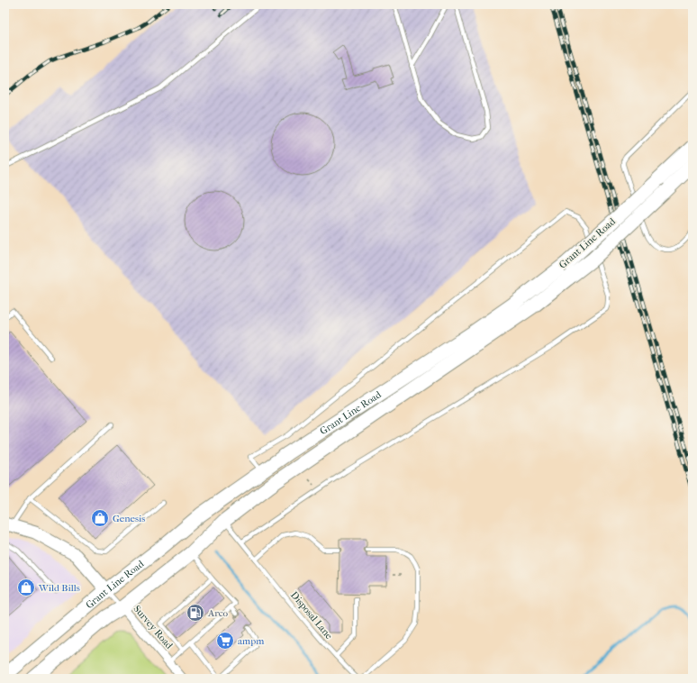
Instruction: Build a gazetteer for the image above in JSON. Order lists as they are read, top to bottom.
{
  "streets": {
    "main road": ["Grant Line Road"],
    "street": ["Survey Road"],
    "lane": ["Disposal Lane"]
  },
  "crossings": [
    ["Grant Line Road", "Disposal Lane"],
    ["Grant Line Road", "Survey Road"]
  ],
  "places": {
    "shop": ["Genesis", "Wild Bills"],
    "fuel station": ["Arco"],
    "supermarket": ["ampm"]
  }
}
